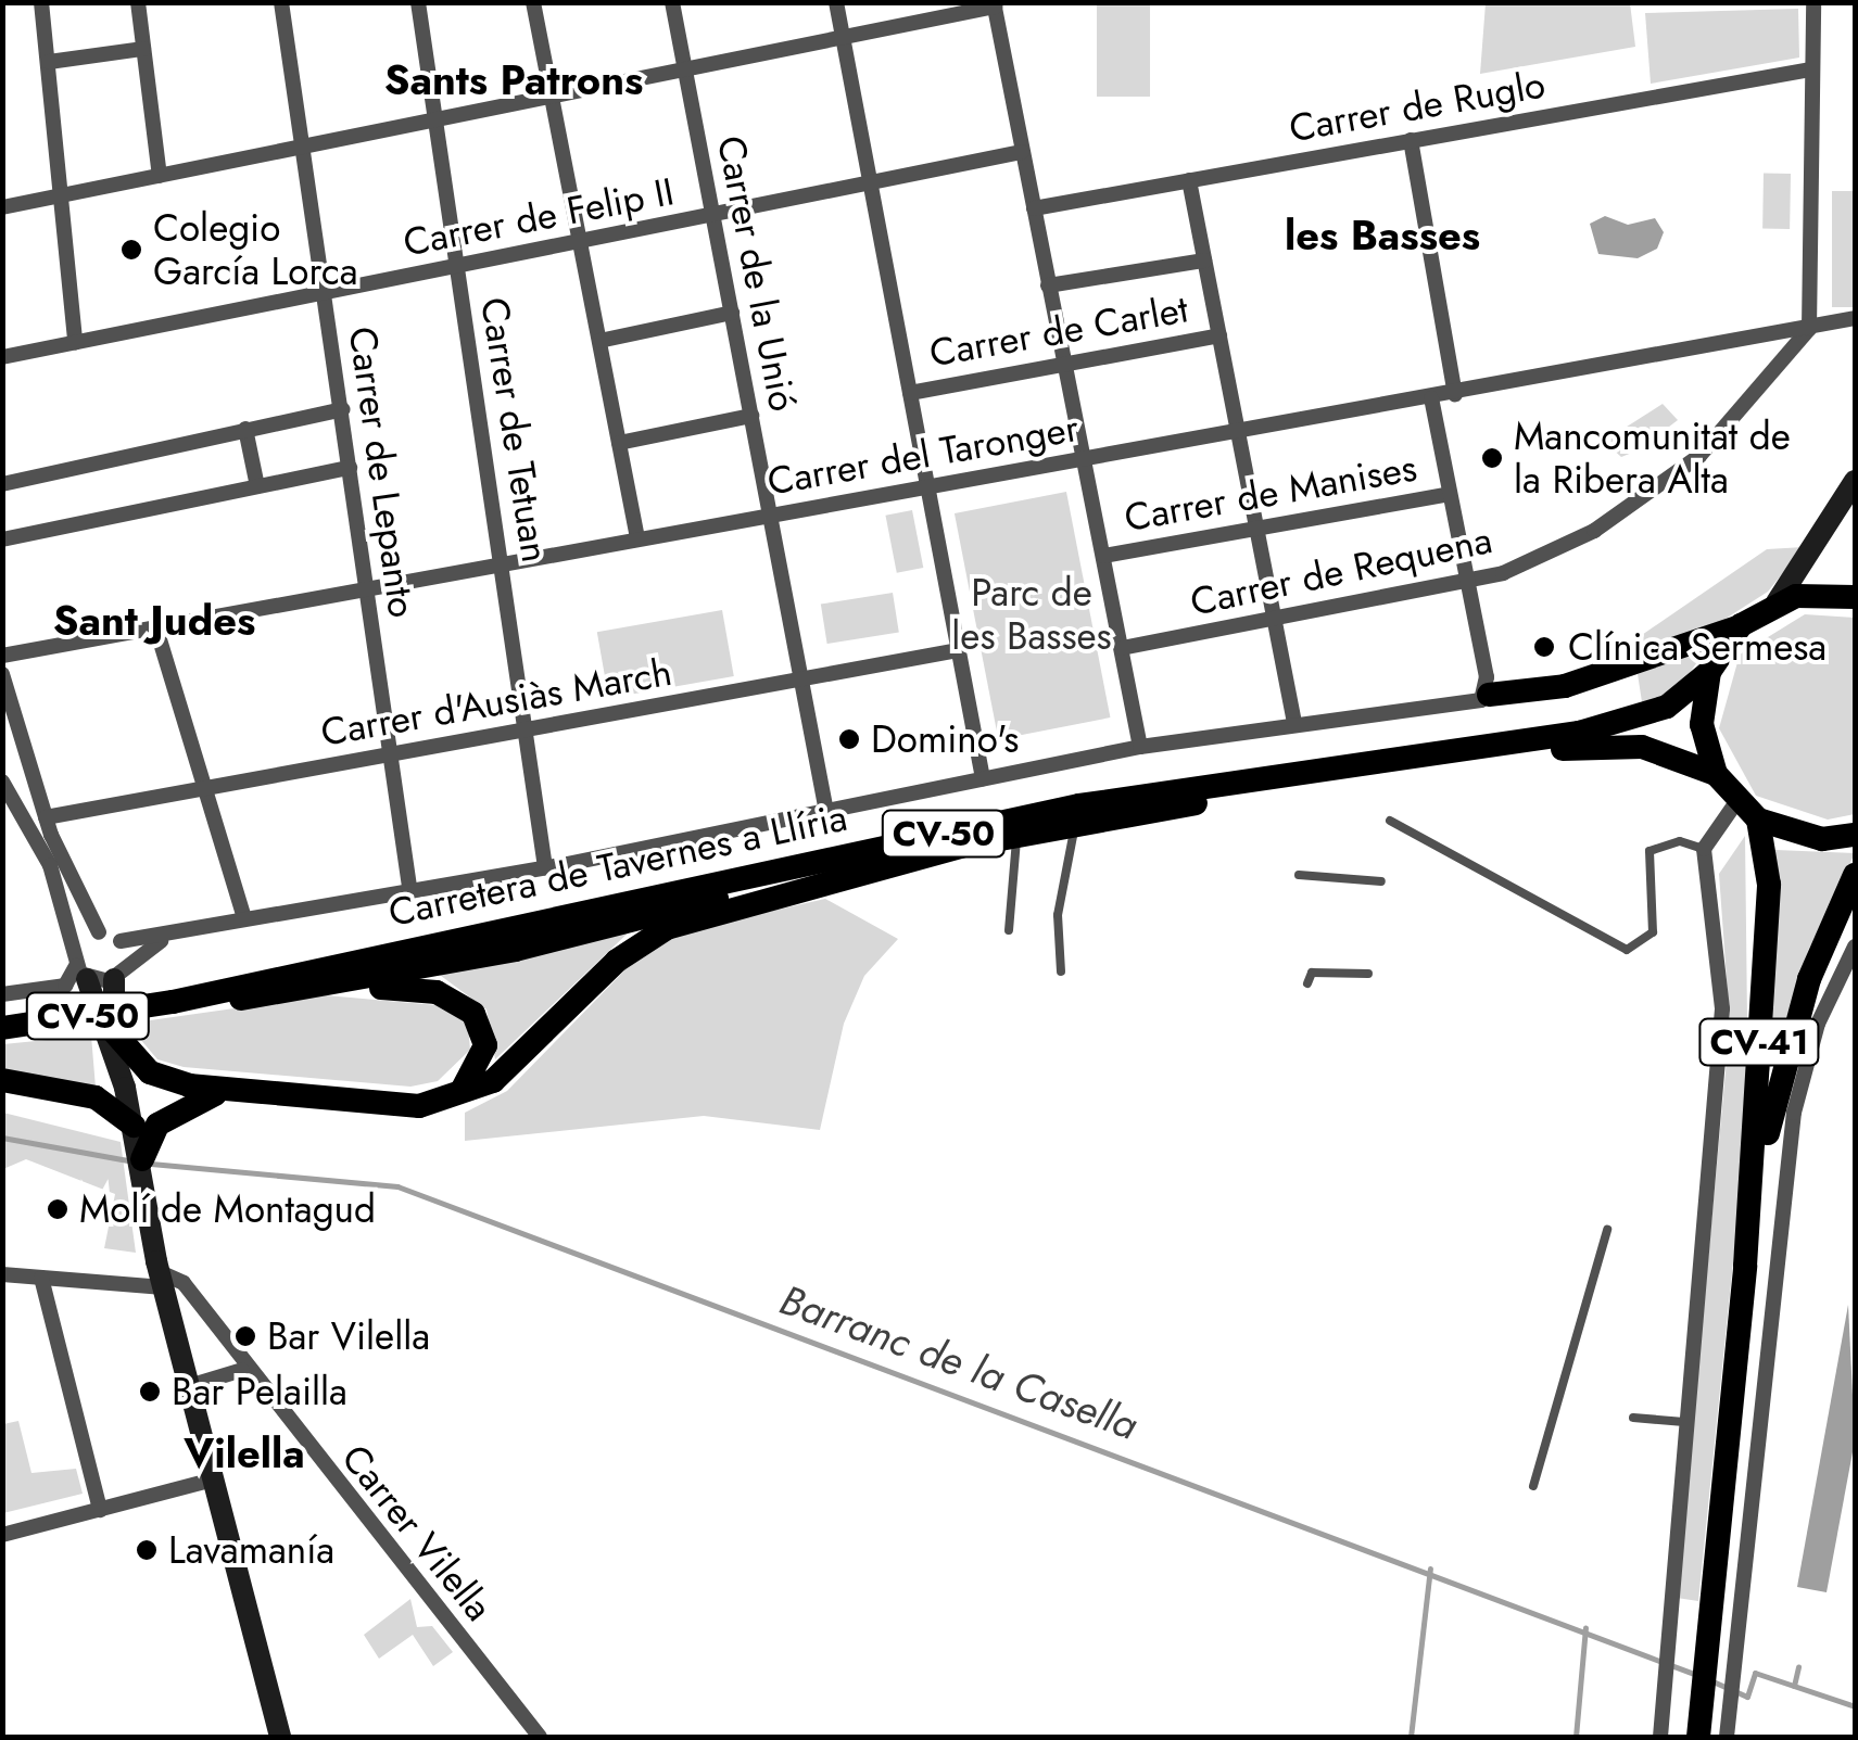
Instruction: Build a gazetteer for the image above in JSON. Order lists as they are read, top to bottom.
{
  "streets": {
    "main road": ["CV-50", "Carretera de Tavernes a Llíria", "CV-41"],
    "street": [
      "Carrer de Ruglo",
      "Carrer de Felip II",
      "Carrer de la Unió",
      "Carrer de Carlet",
      "Carrer de Tetuan",
      "Carrer del Taronger",
      "Carrer de Lepanto",
      "Carrer de Manises",
      "Carrer de Requena",
      "Carrer d'Ausiàs March",
      "Carrer Vilella"
    ]
  },
  "crossings": [
    ["Carrer de Felip II", "Carrer de la Unió"],
    ["Carrer de Felip II", "Carrer de Tetuan"],
    ["Carrer de Felip II", "Carrer de Lepanto"],
    ["Carrer de la Unió", "Carrer del Taronger"],
    ["Carrer de la Unió", "Carrer d'Ausiàs March"],
    ["Carrer de Tetuan", "Carrer del Taronger"],
    ["Carrer de Tetuan", "Carrer d'Ausiàs March"],
    ["Carrer del Taronger", "Carrer de Lepanto"],
    ["Carrer del Taronger", "Carrer de Requena"],
    ["Carrer de Lepanto", "Carrer d'Ausiàs March"],
    ["CV-50", "Carretera de Tavernes a Llíria"],
    ["CV-50", "CV-41"]
  ],
  "districts": [
    "Sants Patrons",
    "les Basses",
    "Sant Judes",
    "Vilella"
  ],
  "water": ["Barranc de la Casella"],
  "parks": ["Parc de les Basses"],
  "places": [
    "Colegio García Lorca",
    "Mancomunitat de la Ribera Alta",
    "Clínica Sermesa",
    "Domino's",
    "Molí de Montagud",
    "Bar Vilella",
    "Bar Pelailla",
    "Lavamanía"
  ]
}
